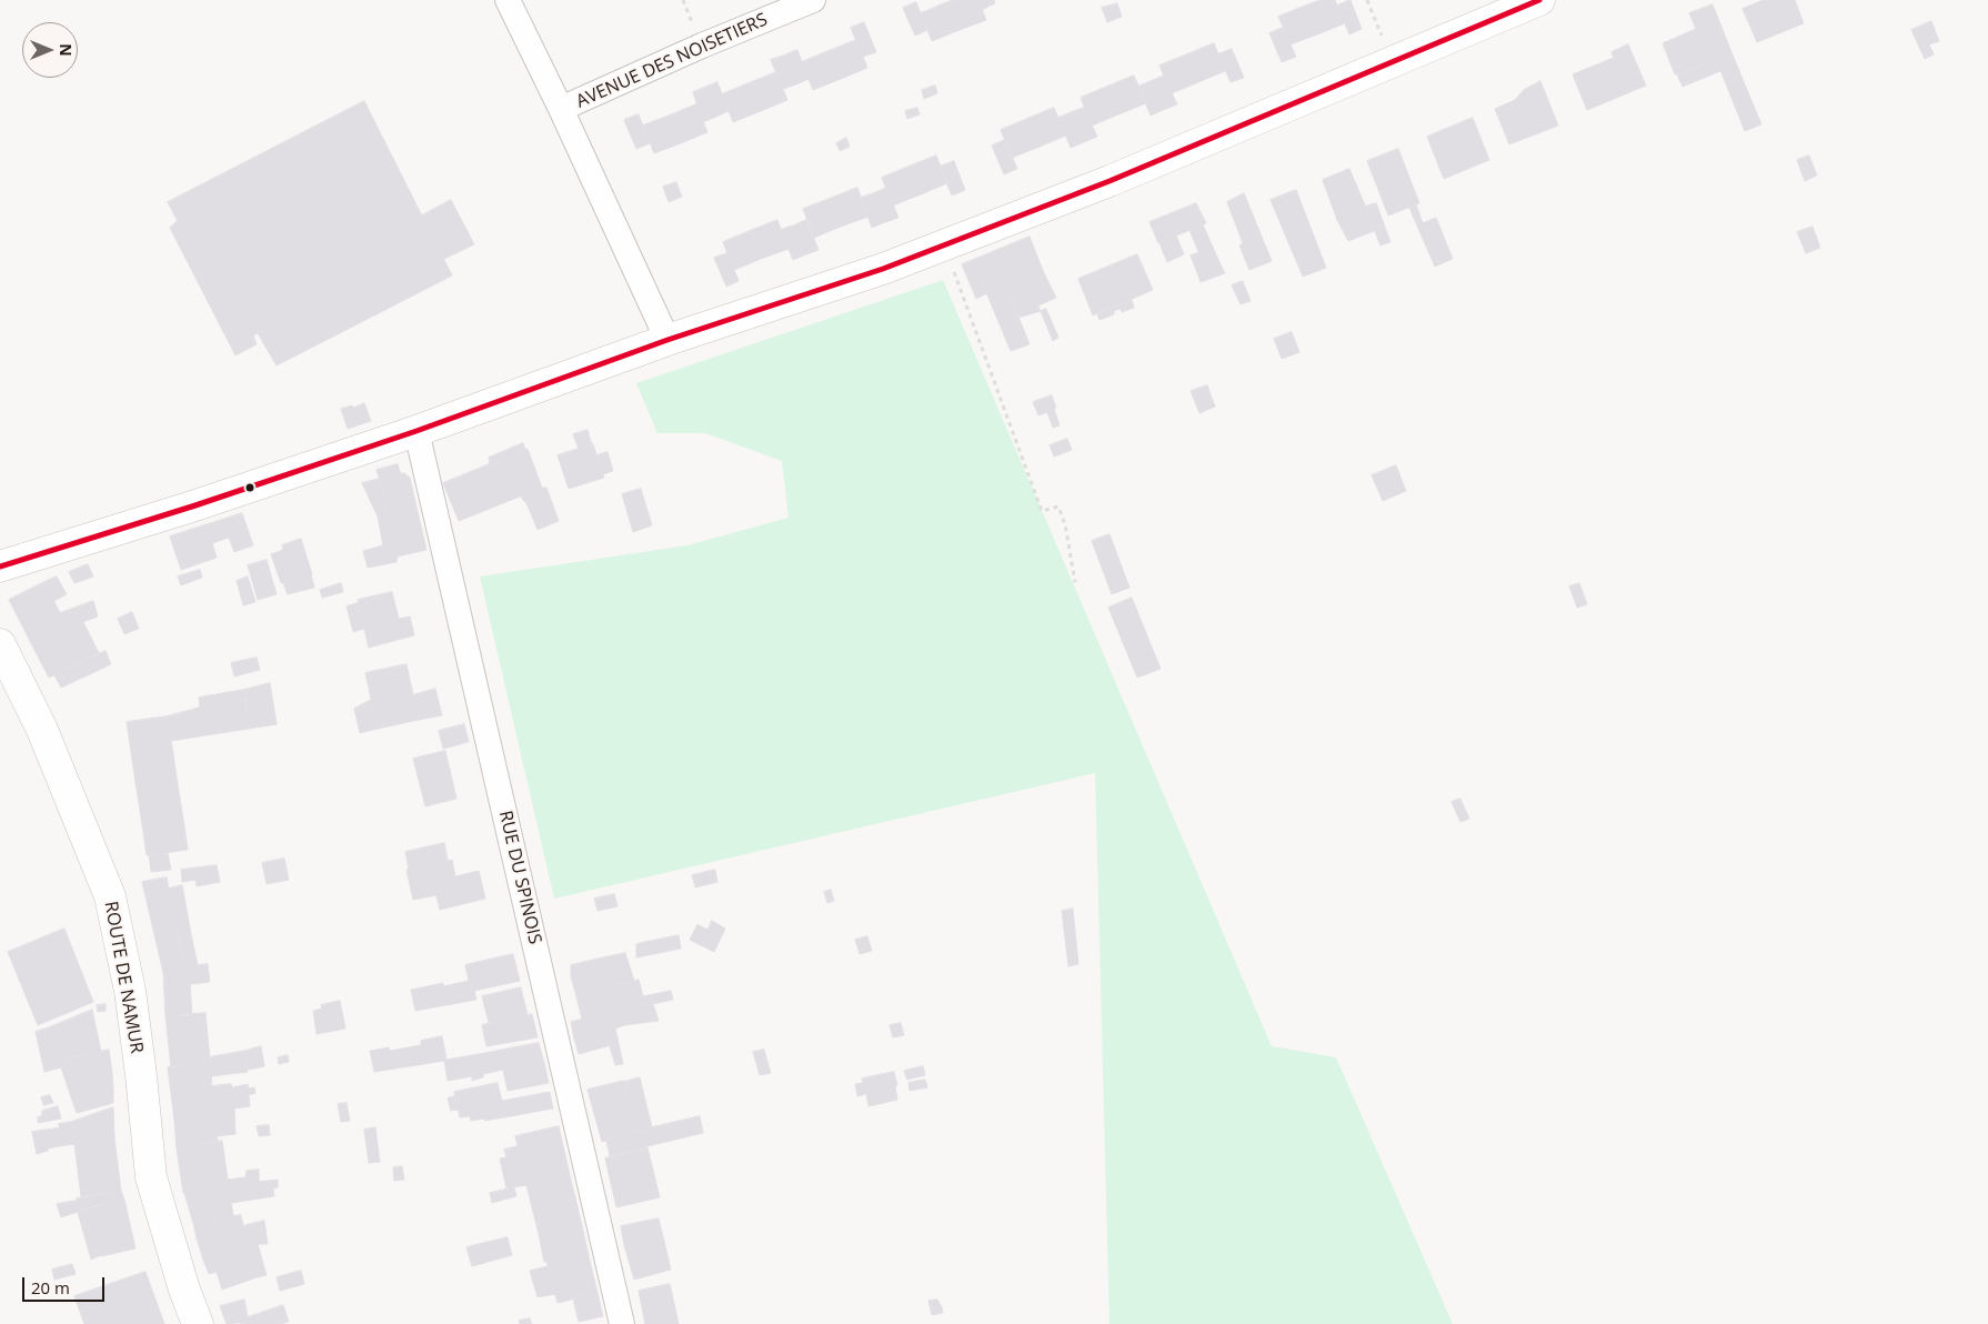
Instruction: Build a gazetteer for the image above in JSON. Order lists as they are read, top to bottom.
{
  "streets": {
    "street": ["AVENUE DES NOISETIERS", "RUE DU SPINOIS", "ROUTE DE NAMUR"]
  },
  "scale_bar": "20 m",
  "north": "right"
}
